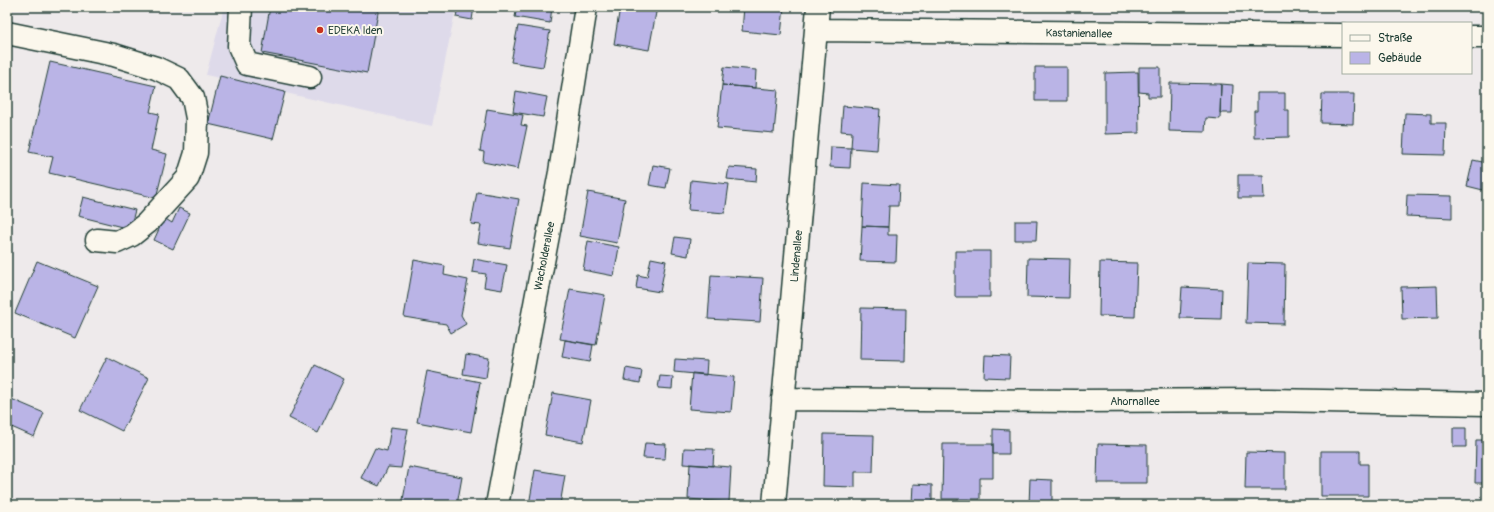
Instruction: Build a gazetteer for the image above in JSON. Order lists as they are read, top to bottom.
{
  "streets": {
    "street": [
      "Kastanienallee",
      "Wacholderallee",
      "Lindenallee",
      "Ahornallee"
    ]
  },
  "crossings": [
    ["Kastanienallee", "Lindenallee"],
    ["Lindenallee", "Ahornallee"]
  ],
  "places": ["EDEKA Iden"],
  "legend": ["Straße", "Gebäude"]
}
